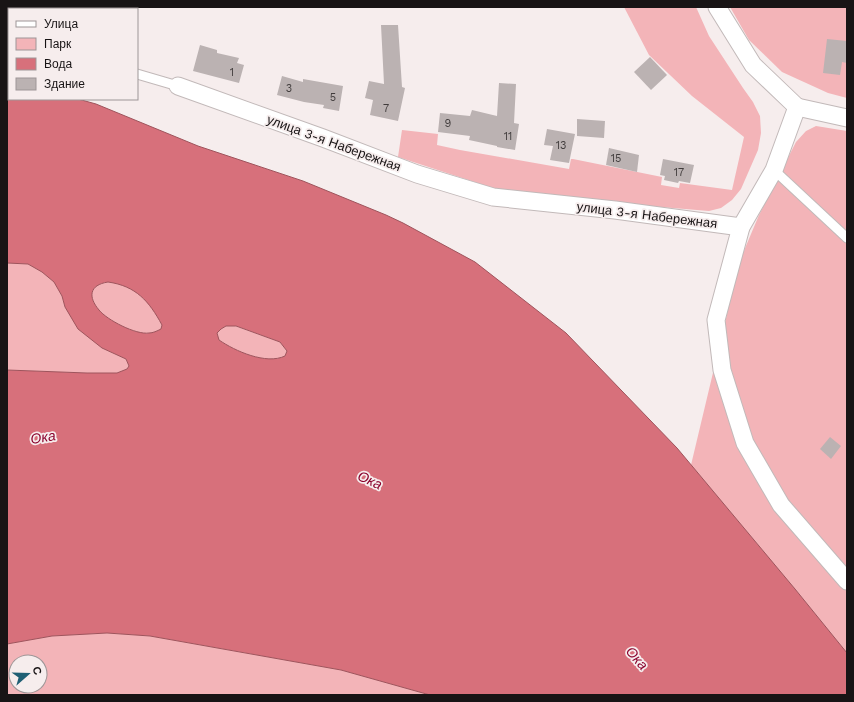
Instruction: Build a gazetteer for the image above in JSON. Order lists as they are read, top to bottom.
{
  "streets": {
    "street": ["улица 3-я Набережная"]
  },
  "water": ["Ока"],
  "house_numbers": [
    "1",
    "3",
    "5",
    "7",
    "9",
    "11",
    "13",
    "15",
    "17"
  ],
  "legend": [
    "Улица",
    "Парк",
    "Вода",
    "Здание"
  ],
  "north": "right"
}
